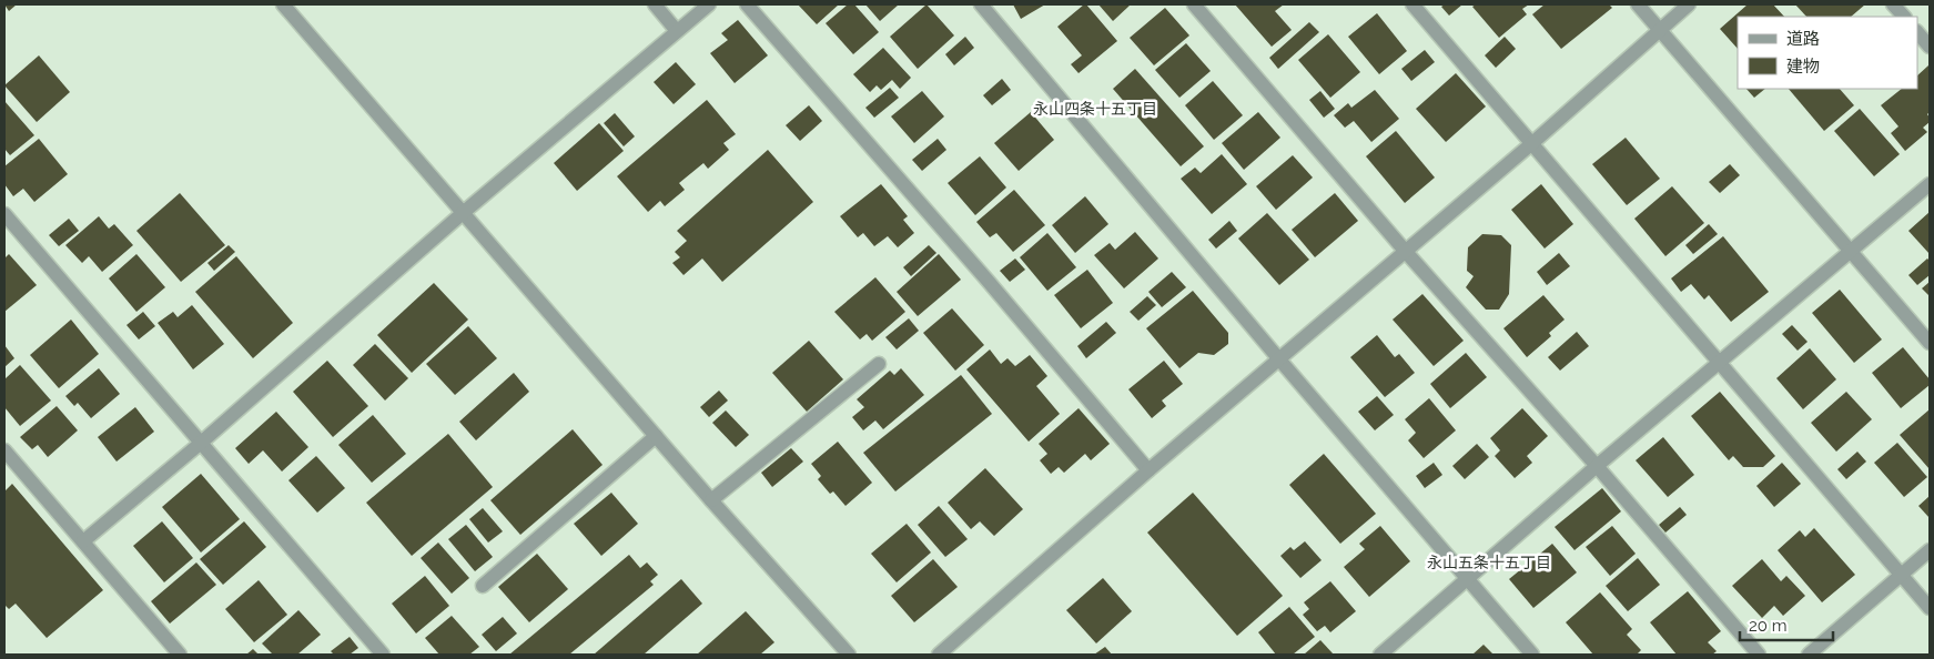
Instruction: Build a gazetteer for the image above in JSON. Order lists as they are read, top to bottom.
{
  "districts": ["永山四条十五丁目", "永山五条十五丁目"],
  "legend": ["道路", "建物"],
  "scale_bar": "20 m"
}
